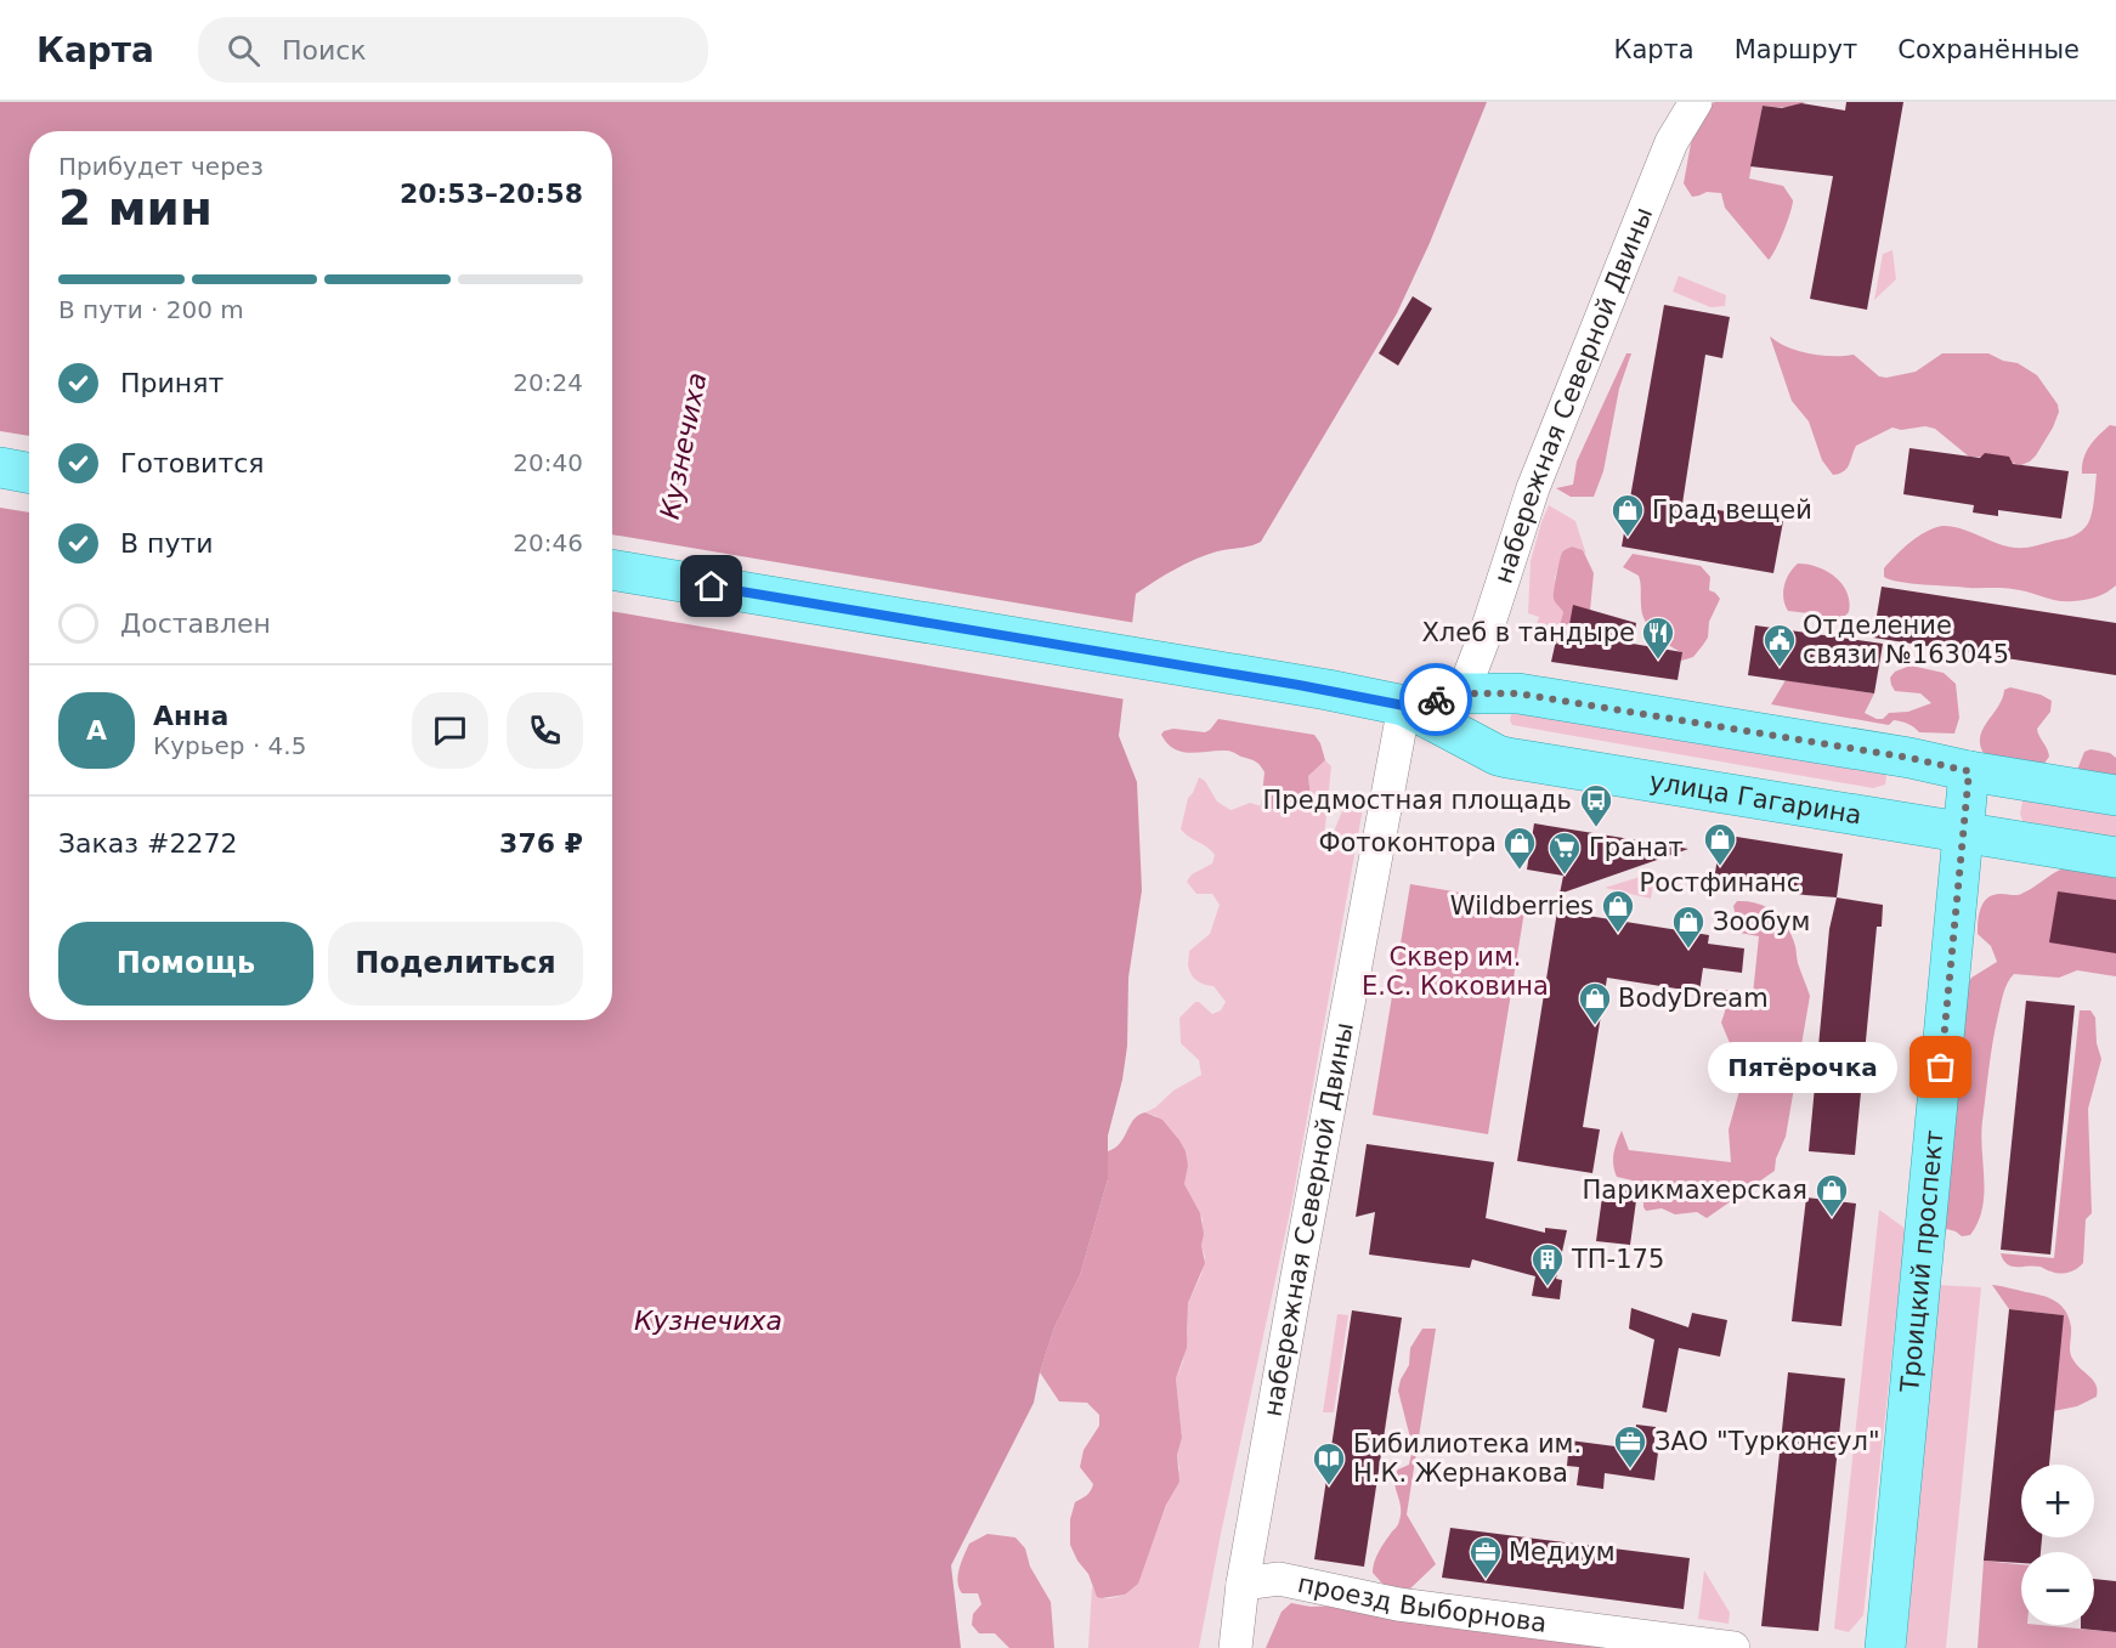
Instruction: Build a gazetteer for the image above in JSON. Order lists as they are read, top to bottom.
{
  "streets": {
    "main road": ["улица Гагарина", "Троицкий проспект"],
    "street": ["набережная Северной Двины", "проезд Выборнова"]
  },
  "crossings": [
    ["набережная Северной Двины", "улица Гагарина"],
    ["набережная Северной Двины", "проезд Выборнова"],
    ["улица Гагарина", "Троицкий проспект"]
  ],
  "water": ["Кузнечиха"],
  "parks": ["Сквер им. Е.С. Коковина"],
  "places": {
    "shop": [
      "Град вещей",
      "Ростфинанс",
      "Фотоконтора",
      "Wildberries",
      "Зообум",
      "BodyDream",
      "Парикмахерская"
    ],
    "restaurant": ["Хлеб в тандыре"],
    "public building": ["Отделение связи №163045"],
    "bus stop": ["Предмостная площадь"],
    "supermarket": ["Гранат"],
    "other": ["Пятёрочка"],
    "building": ["ТП-175"],
    "office": ["ЗАО \"Турконсул\"", "Медиум"],
    "library": ["Бибилиотека им. Н.К. Жернакова"]
  },
  "page": {
    "header": "Карта",
    "search": "Поиск",
    "nav": ["Карта", "Маршрут", "Сохранённые"],
    "heading": ["2 мин", "Прибудет через", "20:53–20:58"],
    "panel": [
      "Анна",
      "Курьер · 4.5",
      "Заказ #2272",
      "376 ₽"
    ],
    "bar": "В пути · 200 m",
    "list": [
      ["Принят", "20:24"],
      ["Готовится", "20:40"],
      ["В пути", "20:46"],
      "Доставлен"
    ],
    "round": "А",
    "buttons": ["Помощь", "Поделиться"],
    "bubble": "Пятёрочка",
    "map_buttons": ["+", "−"]
  }
}
